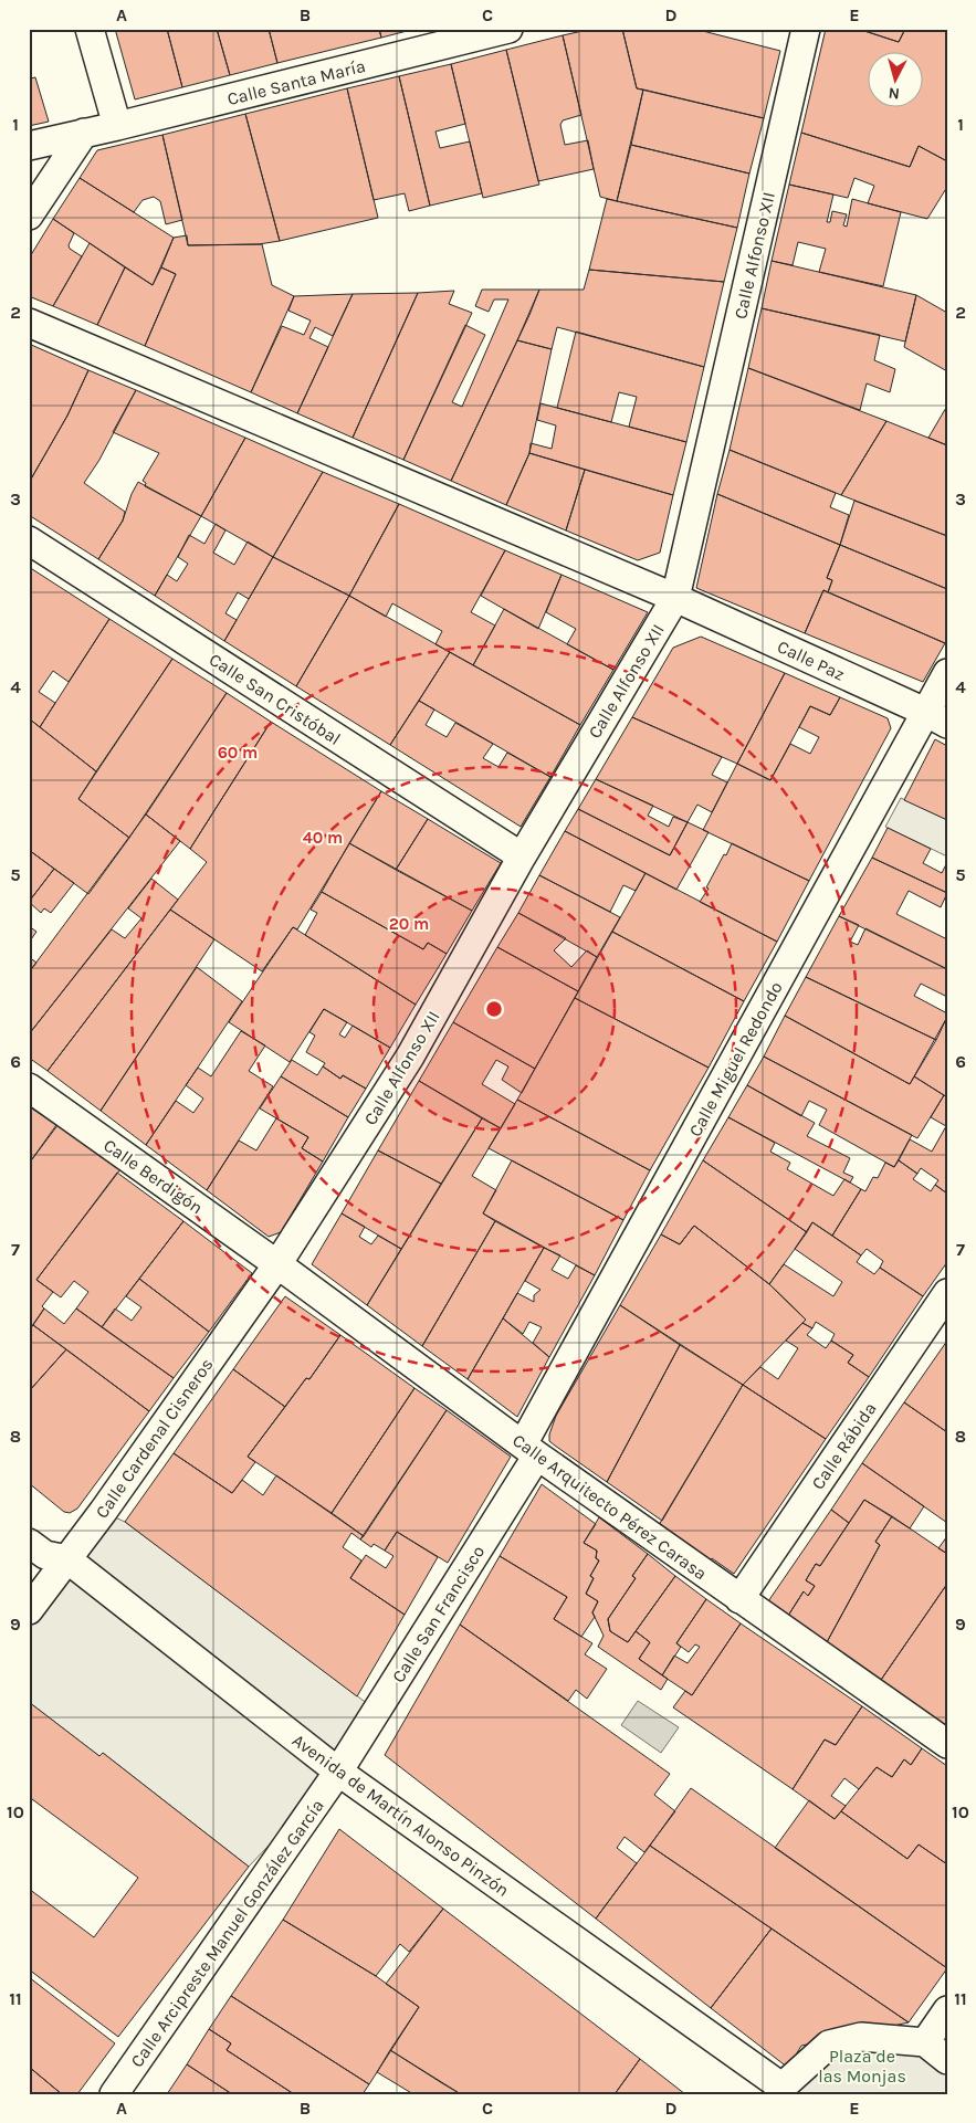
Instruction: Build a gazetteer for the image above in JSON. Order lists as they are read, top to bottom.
{
  "streets": {
    "street": [
      "Calle Santa María",
      "Calle Alfonso XII",
      "Calle Paz",
      "Calle San Cristóbal",
      "Calle Miguel Redondo",
      "Calle Berdigón",
      "Calle Cardenal Cisneros",
      "Calle Rábida",
      "Calle Arquitecto Pérez Carasa",
      "Calle San Francisco",
      "Avenida de Martín Alonso Pinzón",
      "Calle Arcipreste Manuel González García"
    ]
  },
  "crossings": [
    ["Calle Alfonso XII", "Calle Paz"],
    ["Calle Alfonso XII", "Calle San Cristóbal"],
    ["Calle Alfonso XII", "Calle Berdigón"],
    ["Calle Alfonso XII", "Calle Cardenal Cisneros"],
    ["Calle Alfonso XII", "Calle Arquitecto Pérez Carasa"],
    ["Calle Paz", "Calle Miguel Redondo"],
    ["Calle Miguel Redondo", "Calle Arquitecto Pérez Carasa"],
    ["Calle Miguel Redondo", "Calle San Francisco"],
    ["Calle Berdigón", "Calle Cardenal Cisneros"],
    ["Calle Berdigón", "Calle Arquitecto Pérez Carasa"],
    ["Calle Cardenal Cisneros", "Calle Arquitecto Pérez Carasa"],
    ["Calle Cardenal Cisneros", "Avenida de Martín Alonso Pinzón"],
    ["Calle Rábida", "Calle Arquitecto Pérez Carasa"],
    ["Calle Arquitecto Pérez Carasa", "Calle San Francisco"],
    ["Calle San Francisco", "Avenida de Martín Alonso Pinzón"],
    ["Calle San Francisco", "Calle Arcipreste Manuel González García"],
    ["Avenida de Martín Alonso Pinzón", "Calle Arcipreste Manuel González García"]
  ],
  "parks": ["Plaza de las Monjas"],
  "north": "bottom",
  "grid": {
    "columns": [
      "A",
      "B",
      "C",
      "D",
      "E"
    ],
    "rows": [
      "1",
      "2",
      "3",
      "4",
      "5",
      "6",
      "7",
      "8",
      "9",
      "10",
      "11"
    ]
  },
  "rings": ["60 m", "40 m", "20 m"]
}
